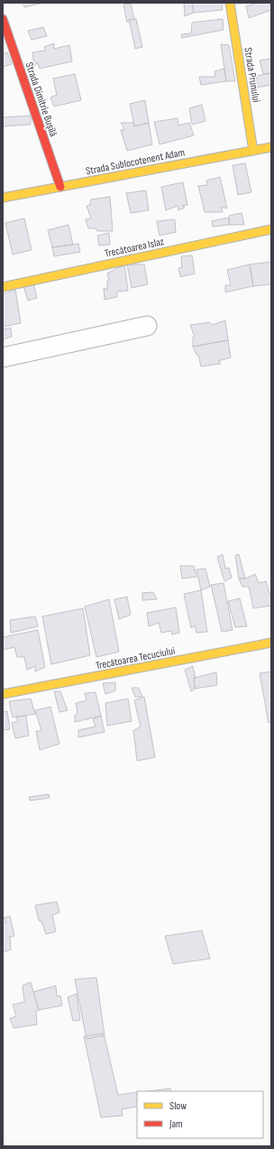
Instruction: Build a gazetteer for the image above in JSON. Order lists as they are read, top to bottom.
{
  "streets": {
    "street": [
      "Strada Prunului",
      "Strada Dimitrie Bușilă",
      "Strada Sublocotenent Adam",
      "Trecătoarea Islaz",
      "Trecătoarea Tecuciului"
    ]
  },
  "crossings": [
    ["Strada Prunului", "Strada Sublocotenent Adam"],
    ["Strada Dimitrie Bușilă", "Strada Sublocotenent Adam"]
  ],
  "legend": ["Slow", "Jam"]
}
